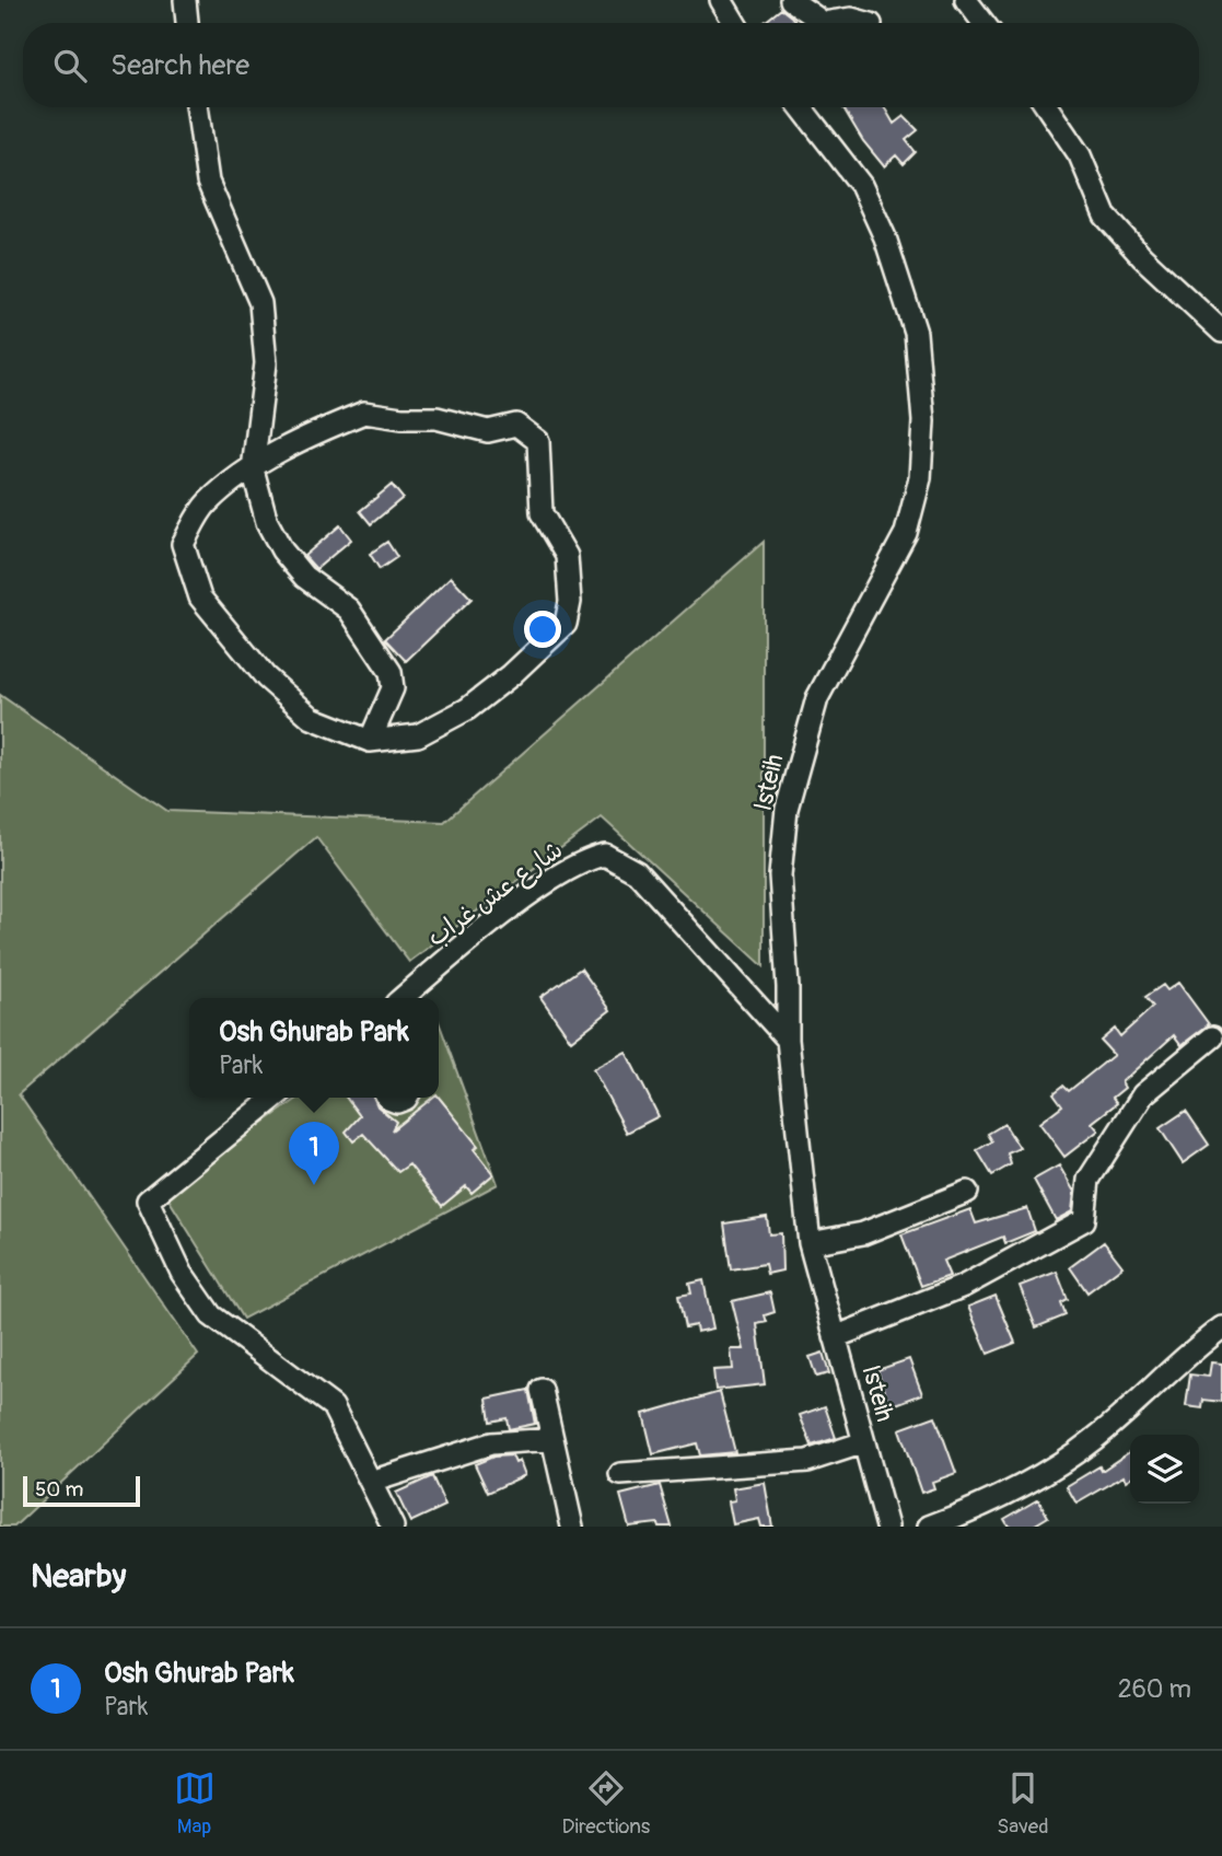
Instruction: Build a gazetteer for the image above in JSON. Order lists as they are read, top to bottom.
{
  "streets": {
    "street": ["Isteih", "شارع عش غراب"]
  },
  "crossings": [
    ["Isteih", "شارع عش غراب"]
  ],
  "scale_bar": "50 m",
  "page": {
    "search": "Search here",
    "popup": ["Osh Ghurab Park", "Park"],
    "pins": "1",
    "scale": "50 m",
    "heading": "Nearby",
    "list": [
      {
        "mark": "1",
        "name": "Osh Ghurab Park",
        "note": "Park",
        "value": "260 m"
      }
    ],
    "nav": ["Map", "Directions", "Saved"]
  }
}
